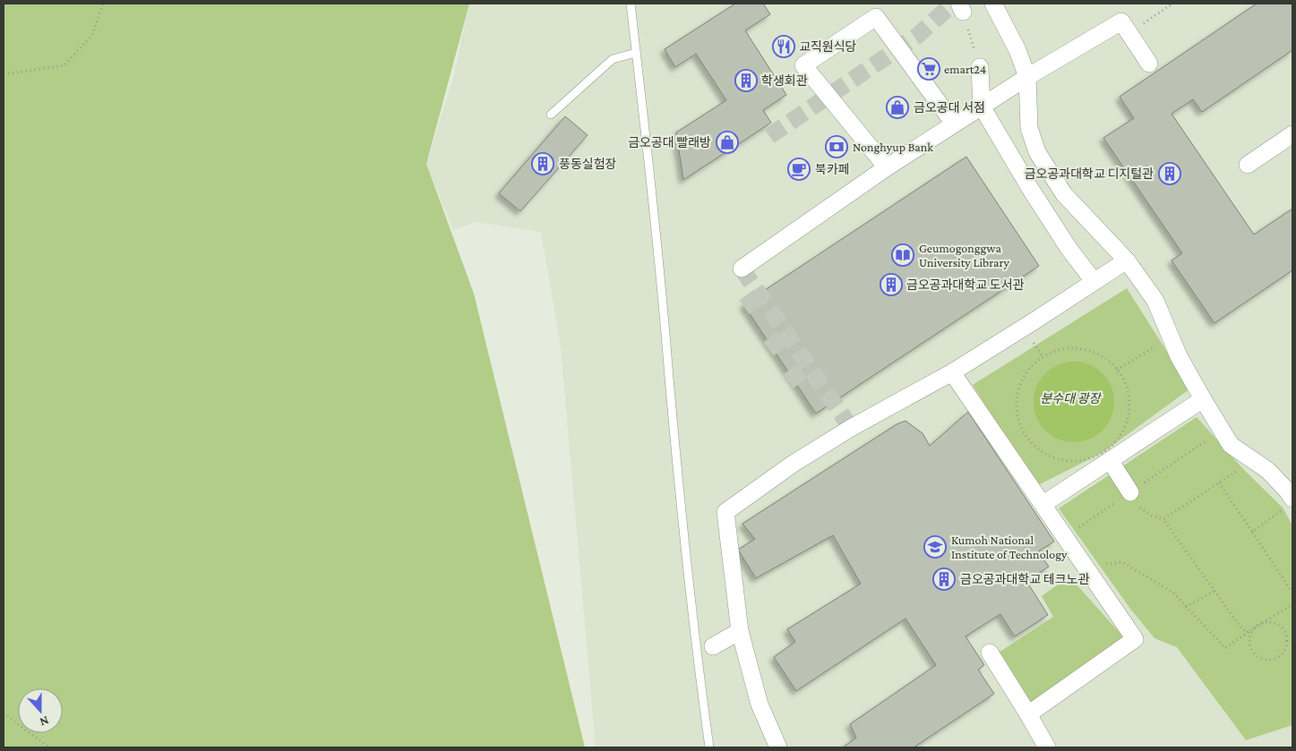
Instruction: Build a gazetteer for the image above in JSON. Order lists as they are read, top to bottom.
{
  "parks": ["분수대 광장"],
  "places": {
    "restaurant": ["교직원식당"],
    "supermarket": ["emart24"],
    "building": [
      "학생회관",
      "풍동실험장",
      "금오공과대학교 디지털관",
      "금오공과대학교 도서관",
      "금오공과대학교 테크노관"
    ],
    "shop": ["금오공대 서점", "금오공대 빨래방"],
    "bank": ["Nonghyup Bank"],
    "cafe": ["북카페"],
    "library": ["Geumogonggwa University Library"],
    "school or university": ["Kumoh National Institute of Technology"]
  },
  "north": "bottom"
}
